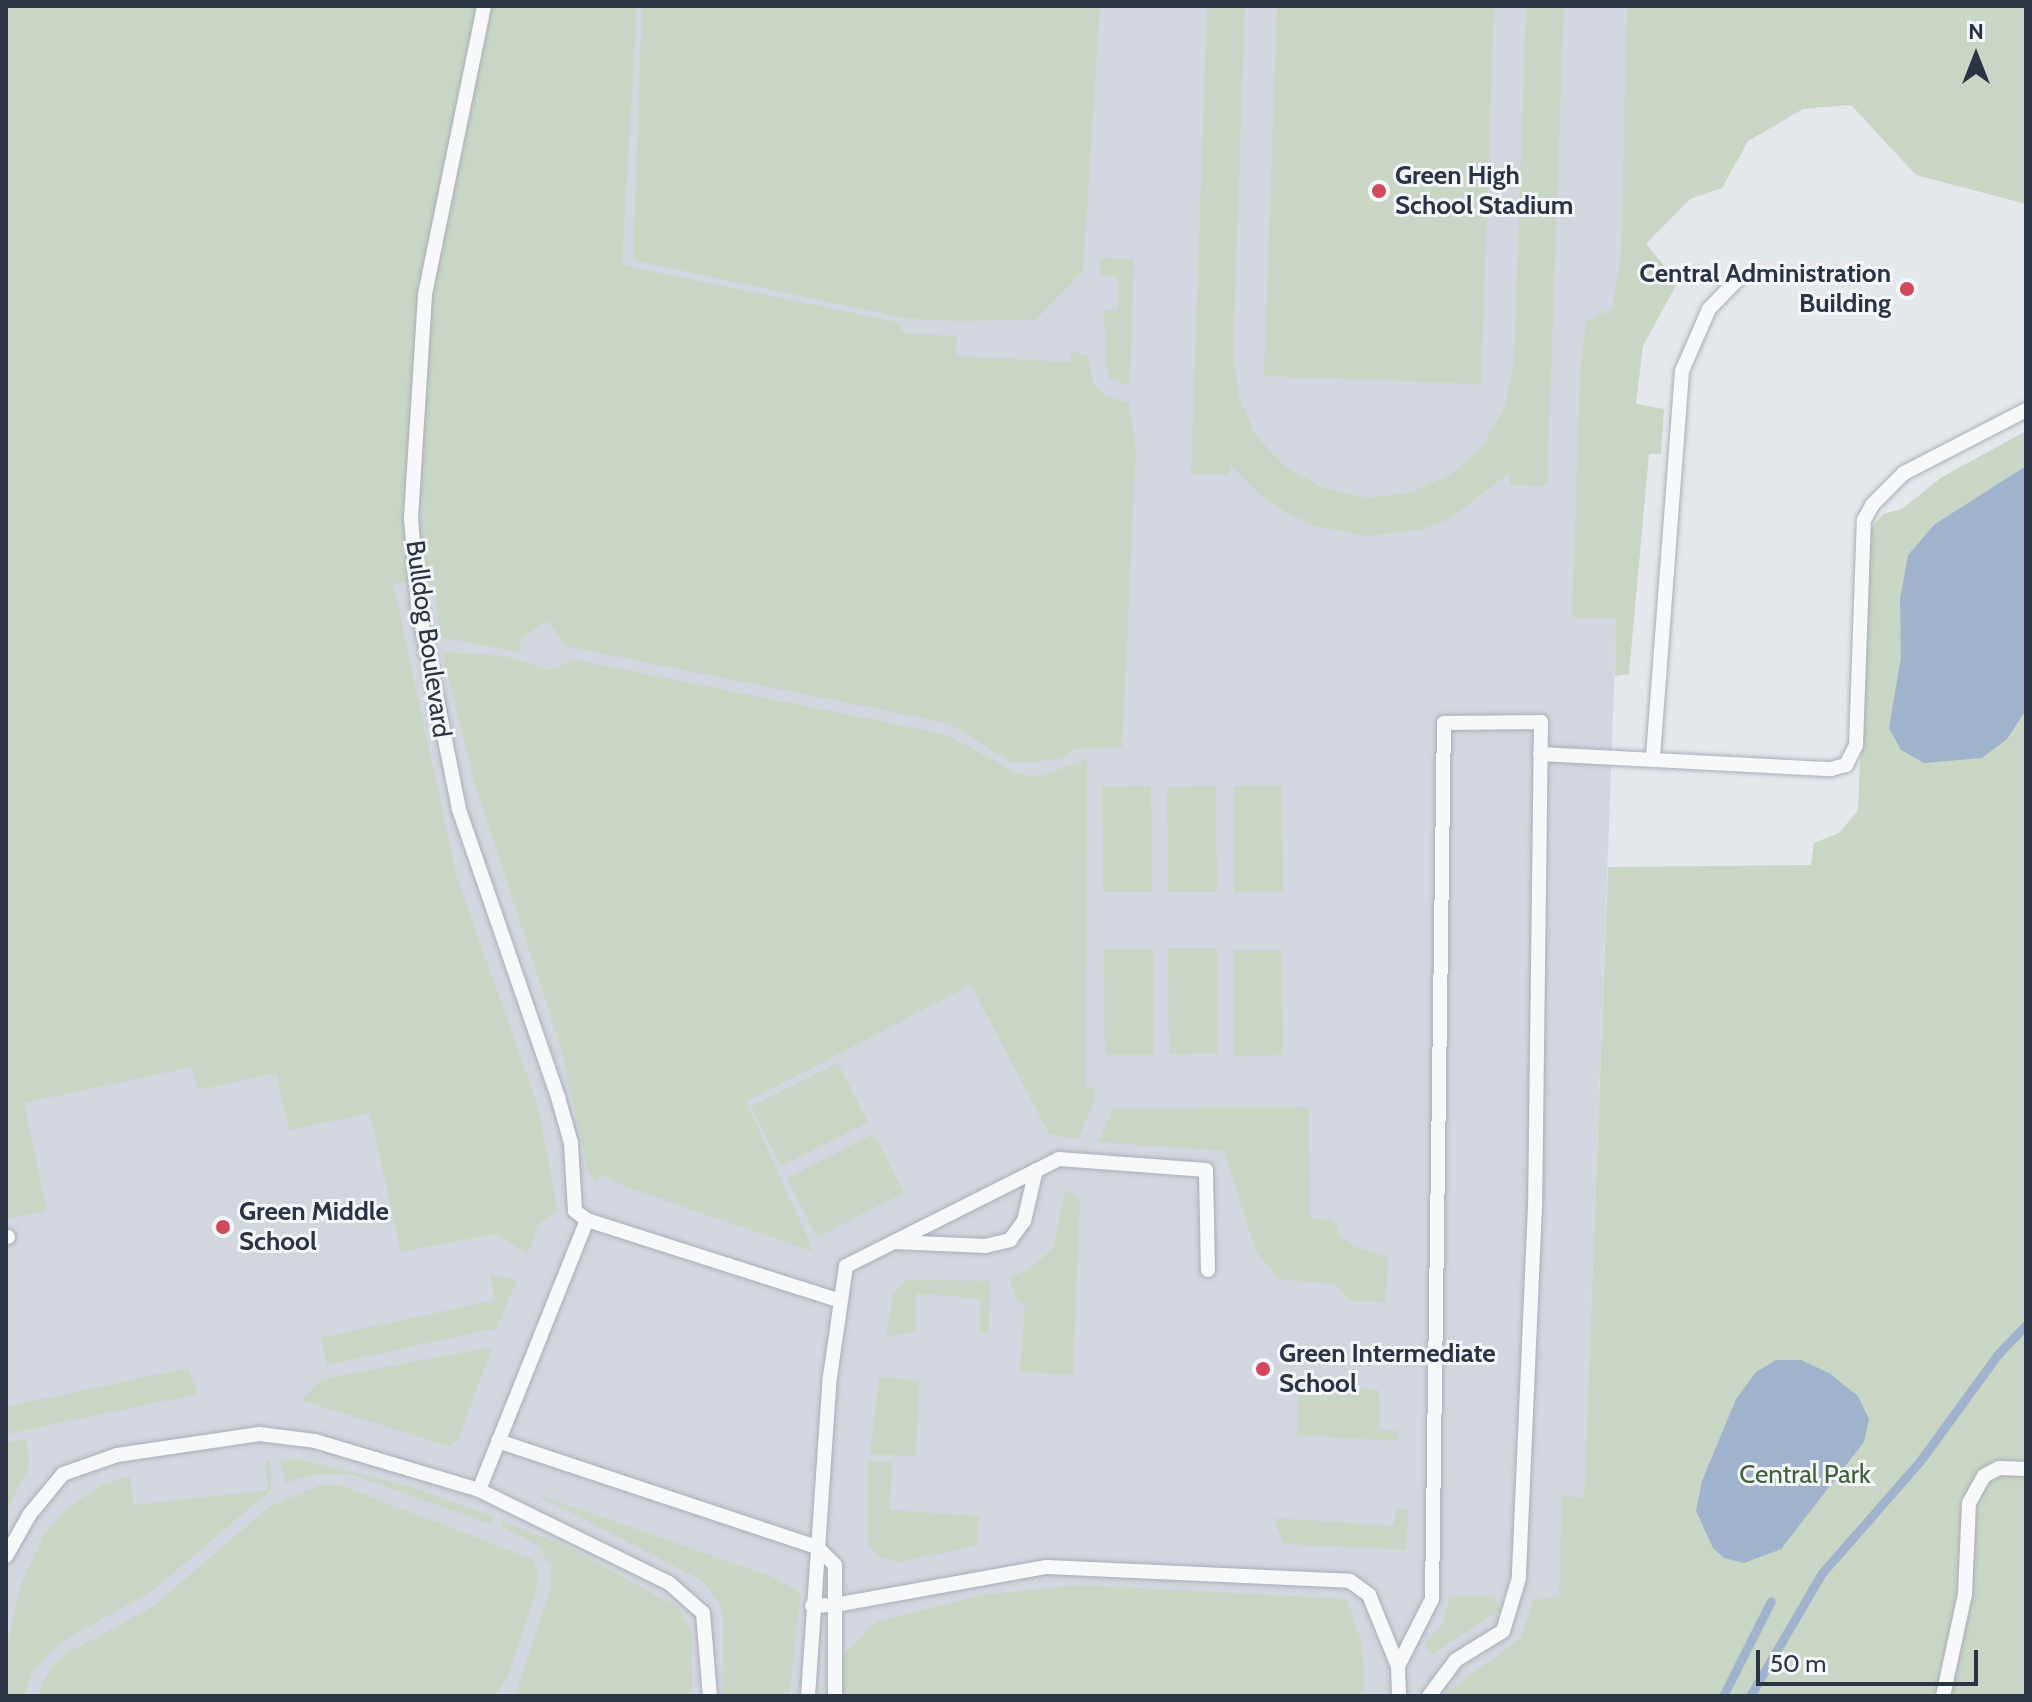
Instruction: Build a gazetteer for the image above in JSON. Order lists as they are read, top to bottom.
{
  "streets": {
    "lane": ["Bulldog Boulevard"]
  },
  "parks": ["Central Park"],
  "places": [
    "Green High School Stadium",
    "Central Administration Building",
    "Green Middle School",
    "Green Intermediate School"
  ],
  "scale_bar": "50 m",
  "north": "top"
}
